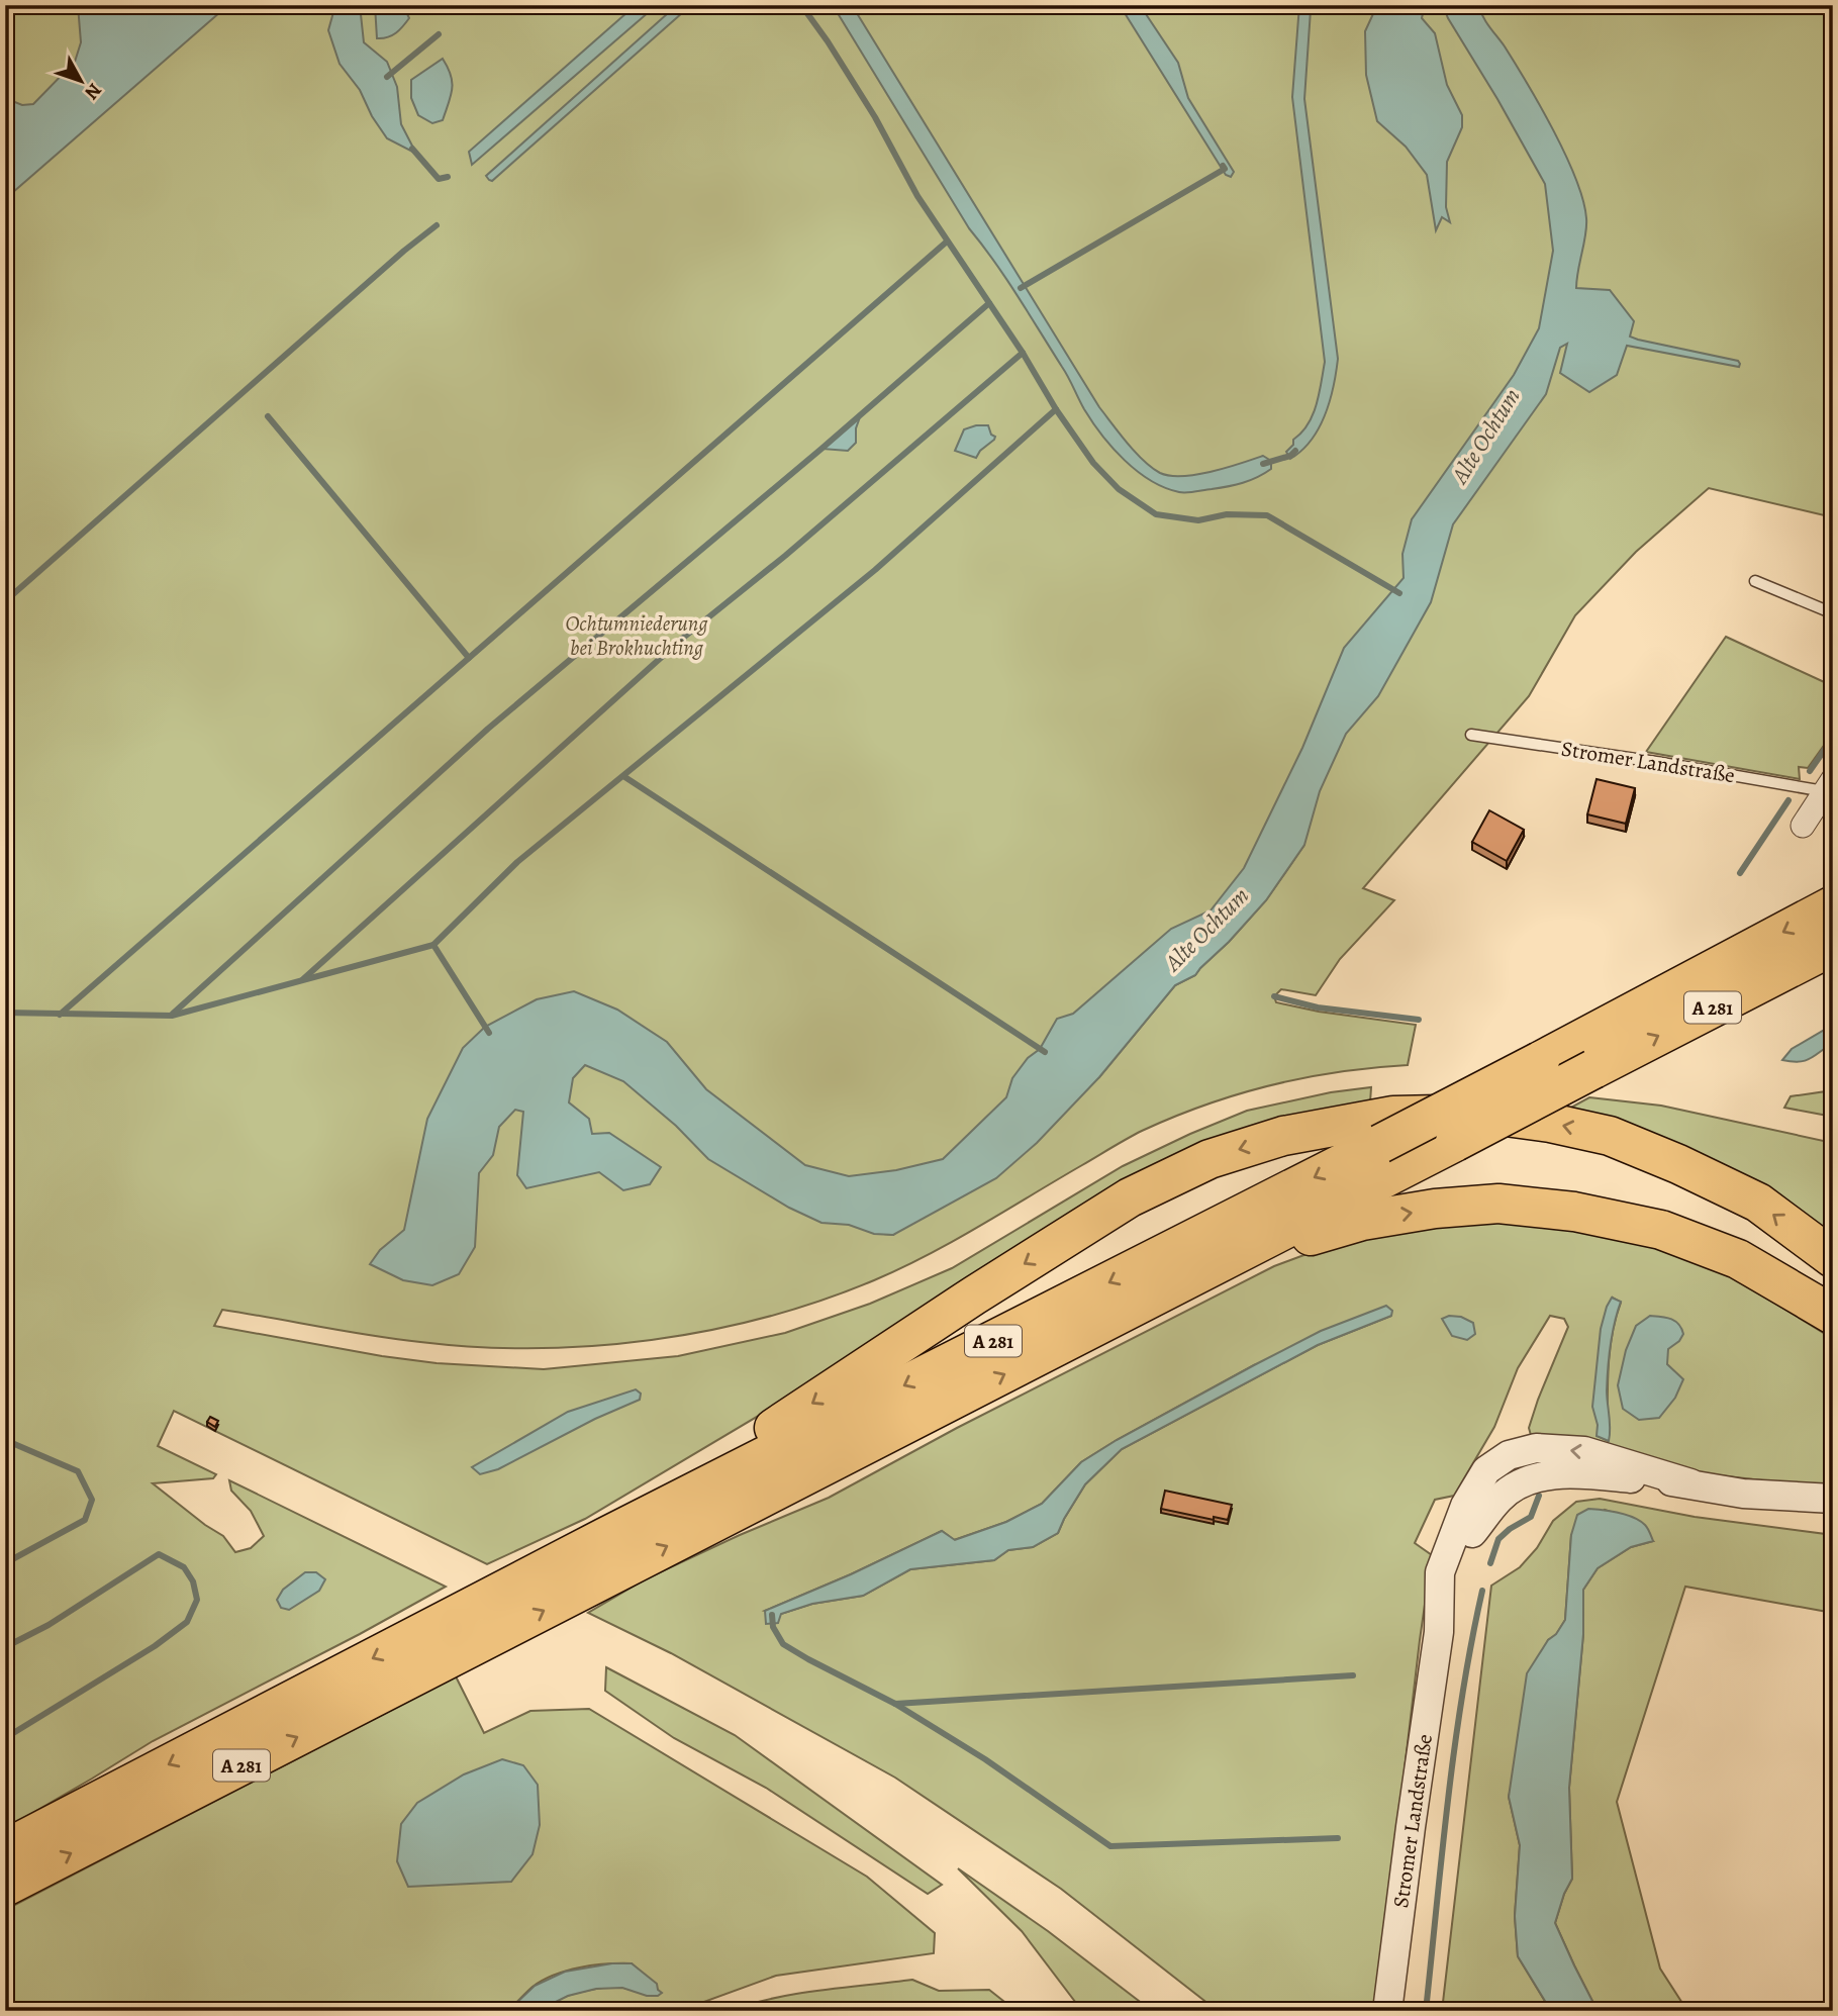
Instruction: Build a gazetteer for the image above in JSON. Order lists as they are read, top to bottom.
{
  "streets": {
    "highway": ["A 281"],
    "street": ["Stromer Landstraße"]
  },
  "water": ["Alte Ochtum"],
  "parks": ["Ochtumniederung bei Brokhuchting"],
  "north": "bottom right"
}
